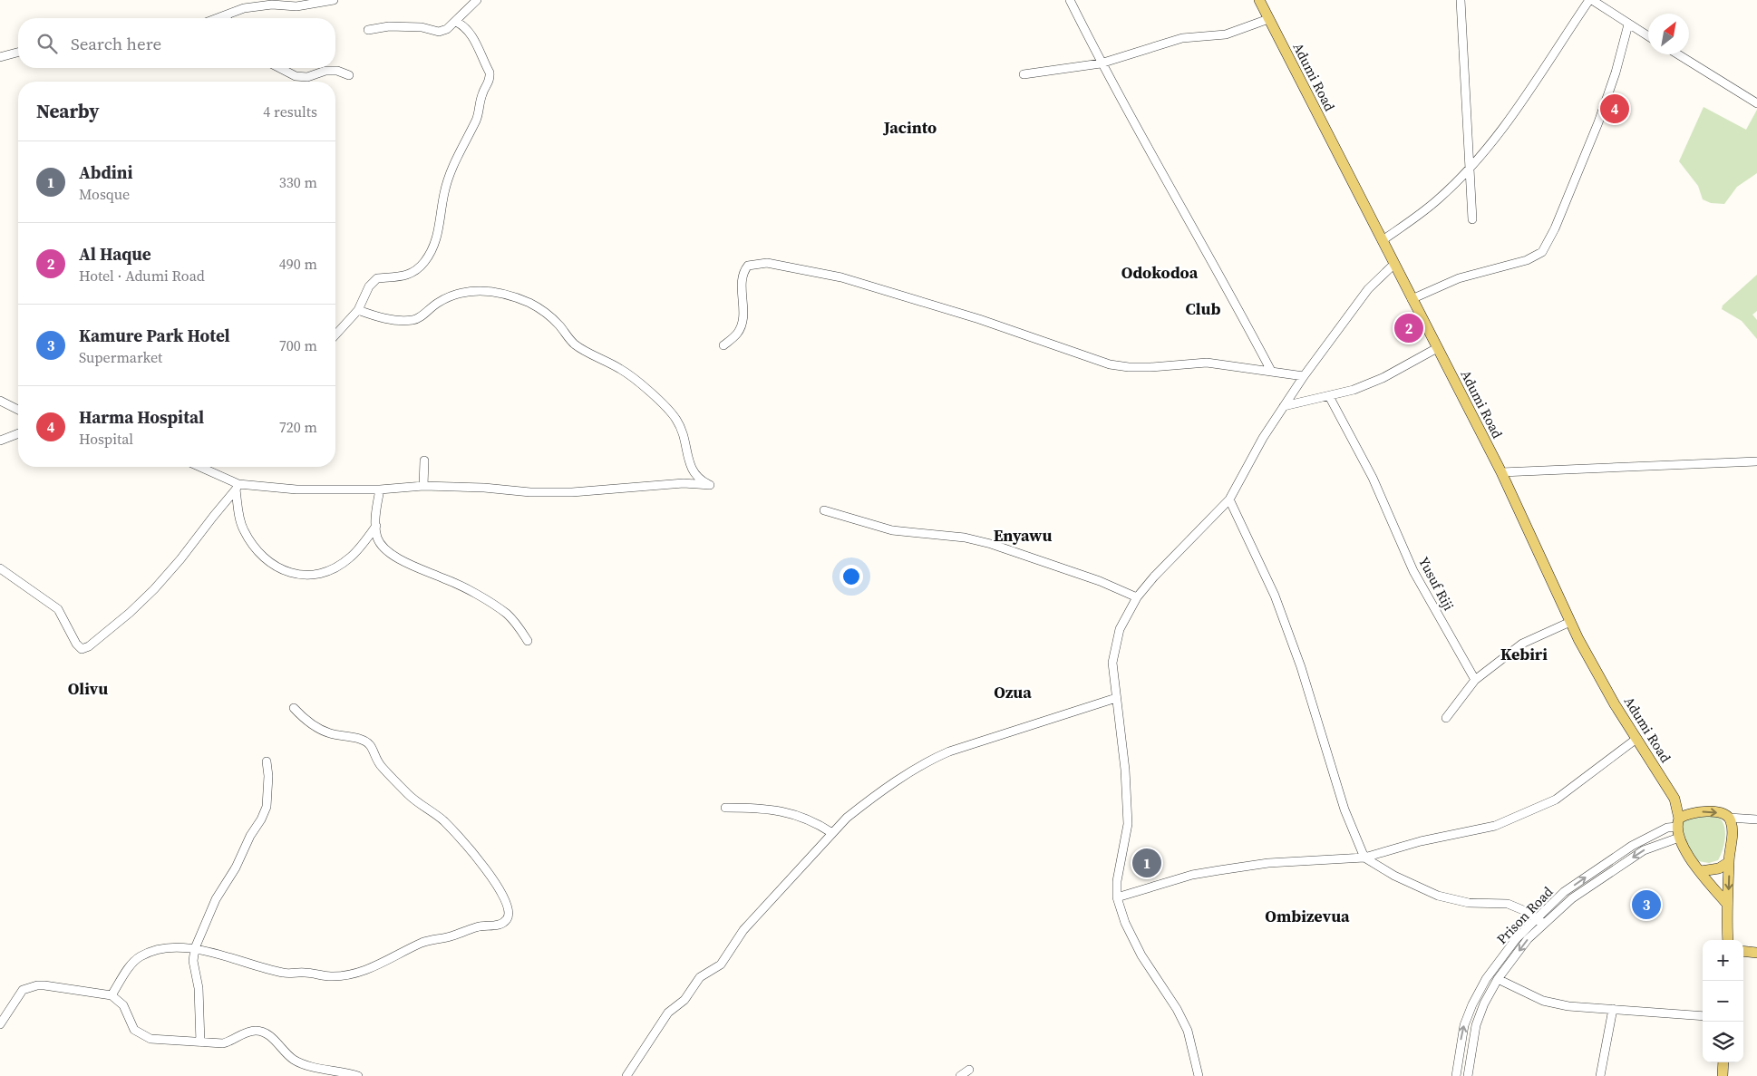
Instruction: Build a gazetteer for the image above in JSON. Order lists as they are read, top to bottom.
{
  "streets": {
    "main road": ["Adumi Road"],
    "street": ["Yusuf Riji", "Prison Road"]
  },
  "crossings": [
    ["Adumi Road", "Prison Road"]
  ],
  "districts": [
    "Jacinto",
    "Odokodoa",
    "Club",
    "Enyawu",
    "Kebiri",
    "Olivu",
    "Ozua",
    "Ombizevua"
  ],
  "north": "top right",
  "page": {
    "search": "Search here",
    "heading": ["Nearby", "4 results"],
    "pins": [
      "4",
      "2",
      "1",
      "3"
    ],
    "list": [
      {
        "mark": "1",
        "name": "Abdini",
        "note": "Mosque",
        "value": "330 m"
      },
      {
        "mark": "2",
        "name": "Al Haque",
        "note": "Hotel · Adumi Road",
        "value": "490 m"
      },
      {
        "mark": "3",
        "name": "Kamure Park Hotel",
        "note": "Supermarket",
        "value": "700 m"
      },
      {
        "mark": "4",
        "name": "Harma Hospital",
        "note": "Hospital",
        "value": "720 m"
      }
    ],
    "map_buttons": ["+", "−"]
  }
}
